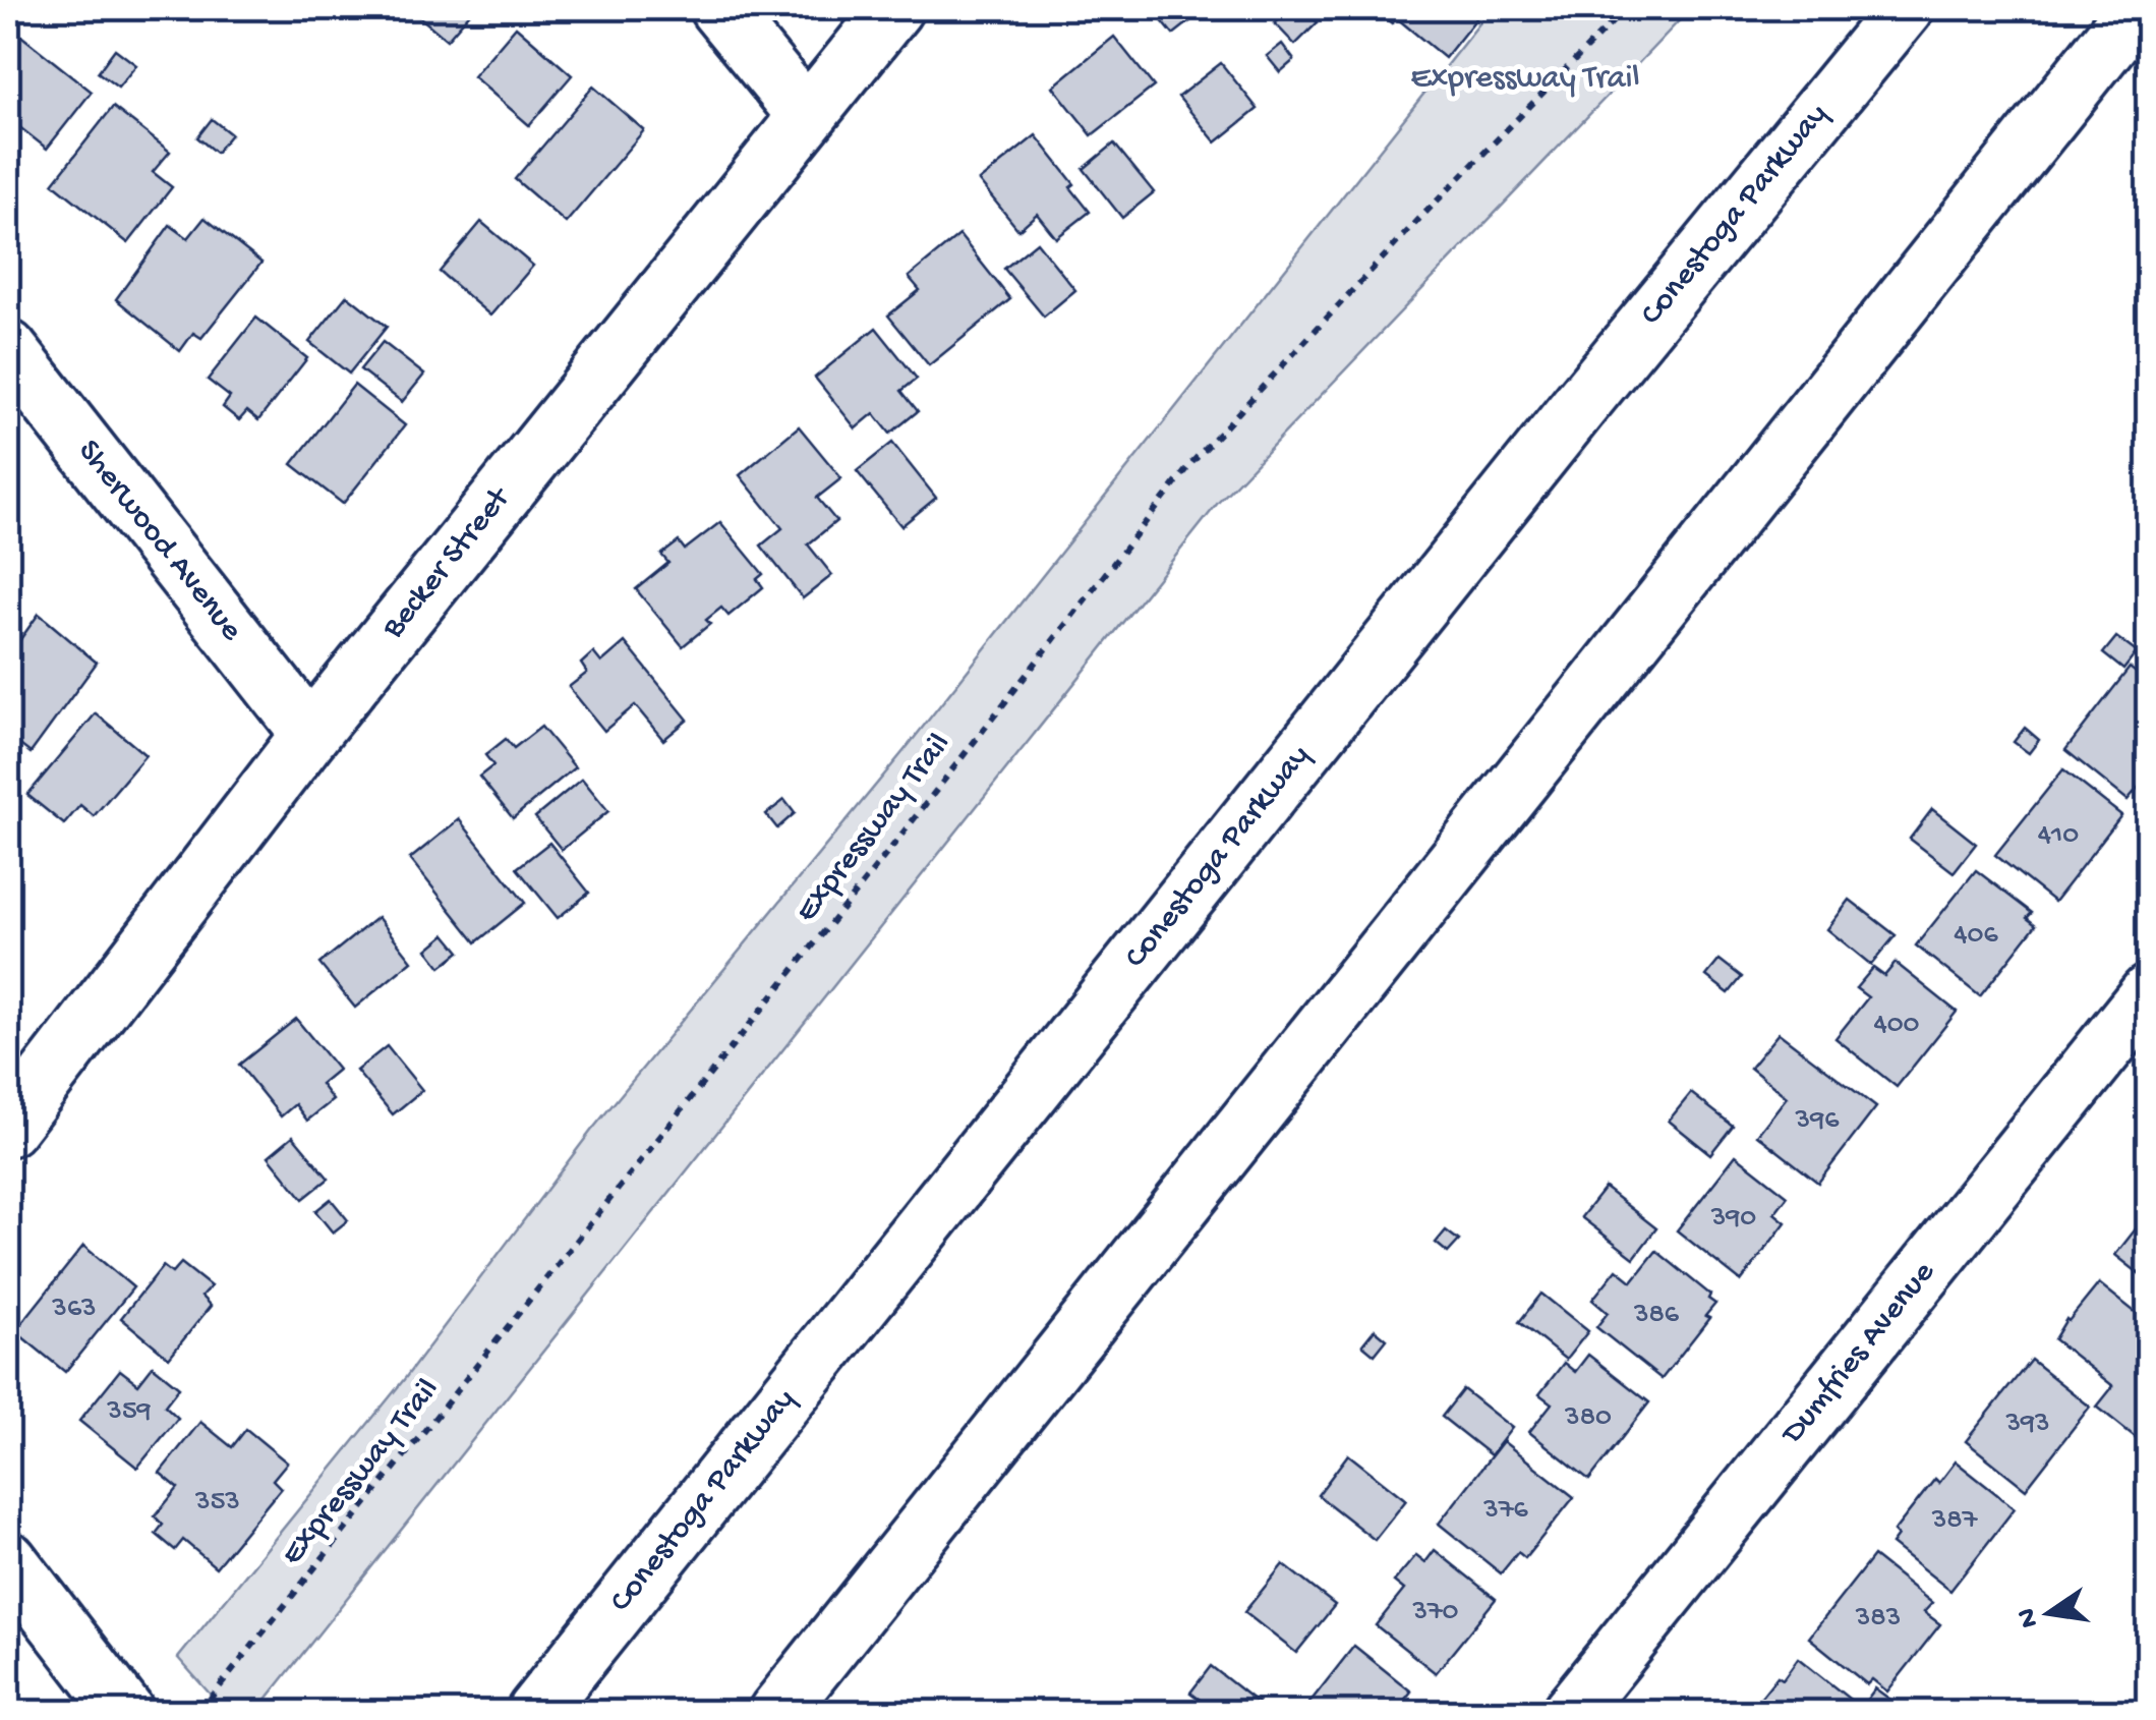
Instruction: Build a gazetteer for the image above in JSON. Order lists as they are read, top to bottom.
{
  "streets": {
    "main road": [
      "Conestoga Parkway",
      "Sherwood Avenue",
      "Becker Street",
      "Dumfries Avenue"
    ],
    "path": ["Expressway Trail"]
  },
  "crossings": [
    ["Sherwood Avenue", "Becker Street"]
  ],
  "parks": ["Expressway Trail"],
  "house_numbers": [
    "410",
    "406",
    "400",
    "396",
    "390",
    "363",
    "386",
    "359",
    "380",
    "393",
    "353",
    "376",
    "387",
    "370",
    "383"
  ],
  "north": "left"
}
